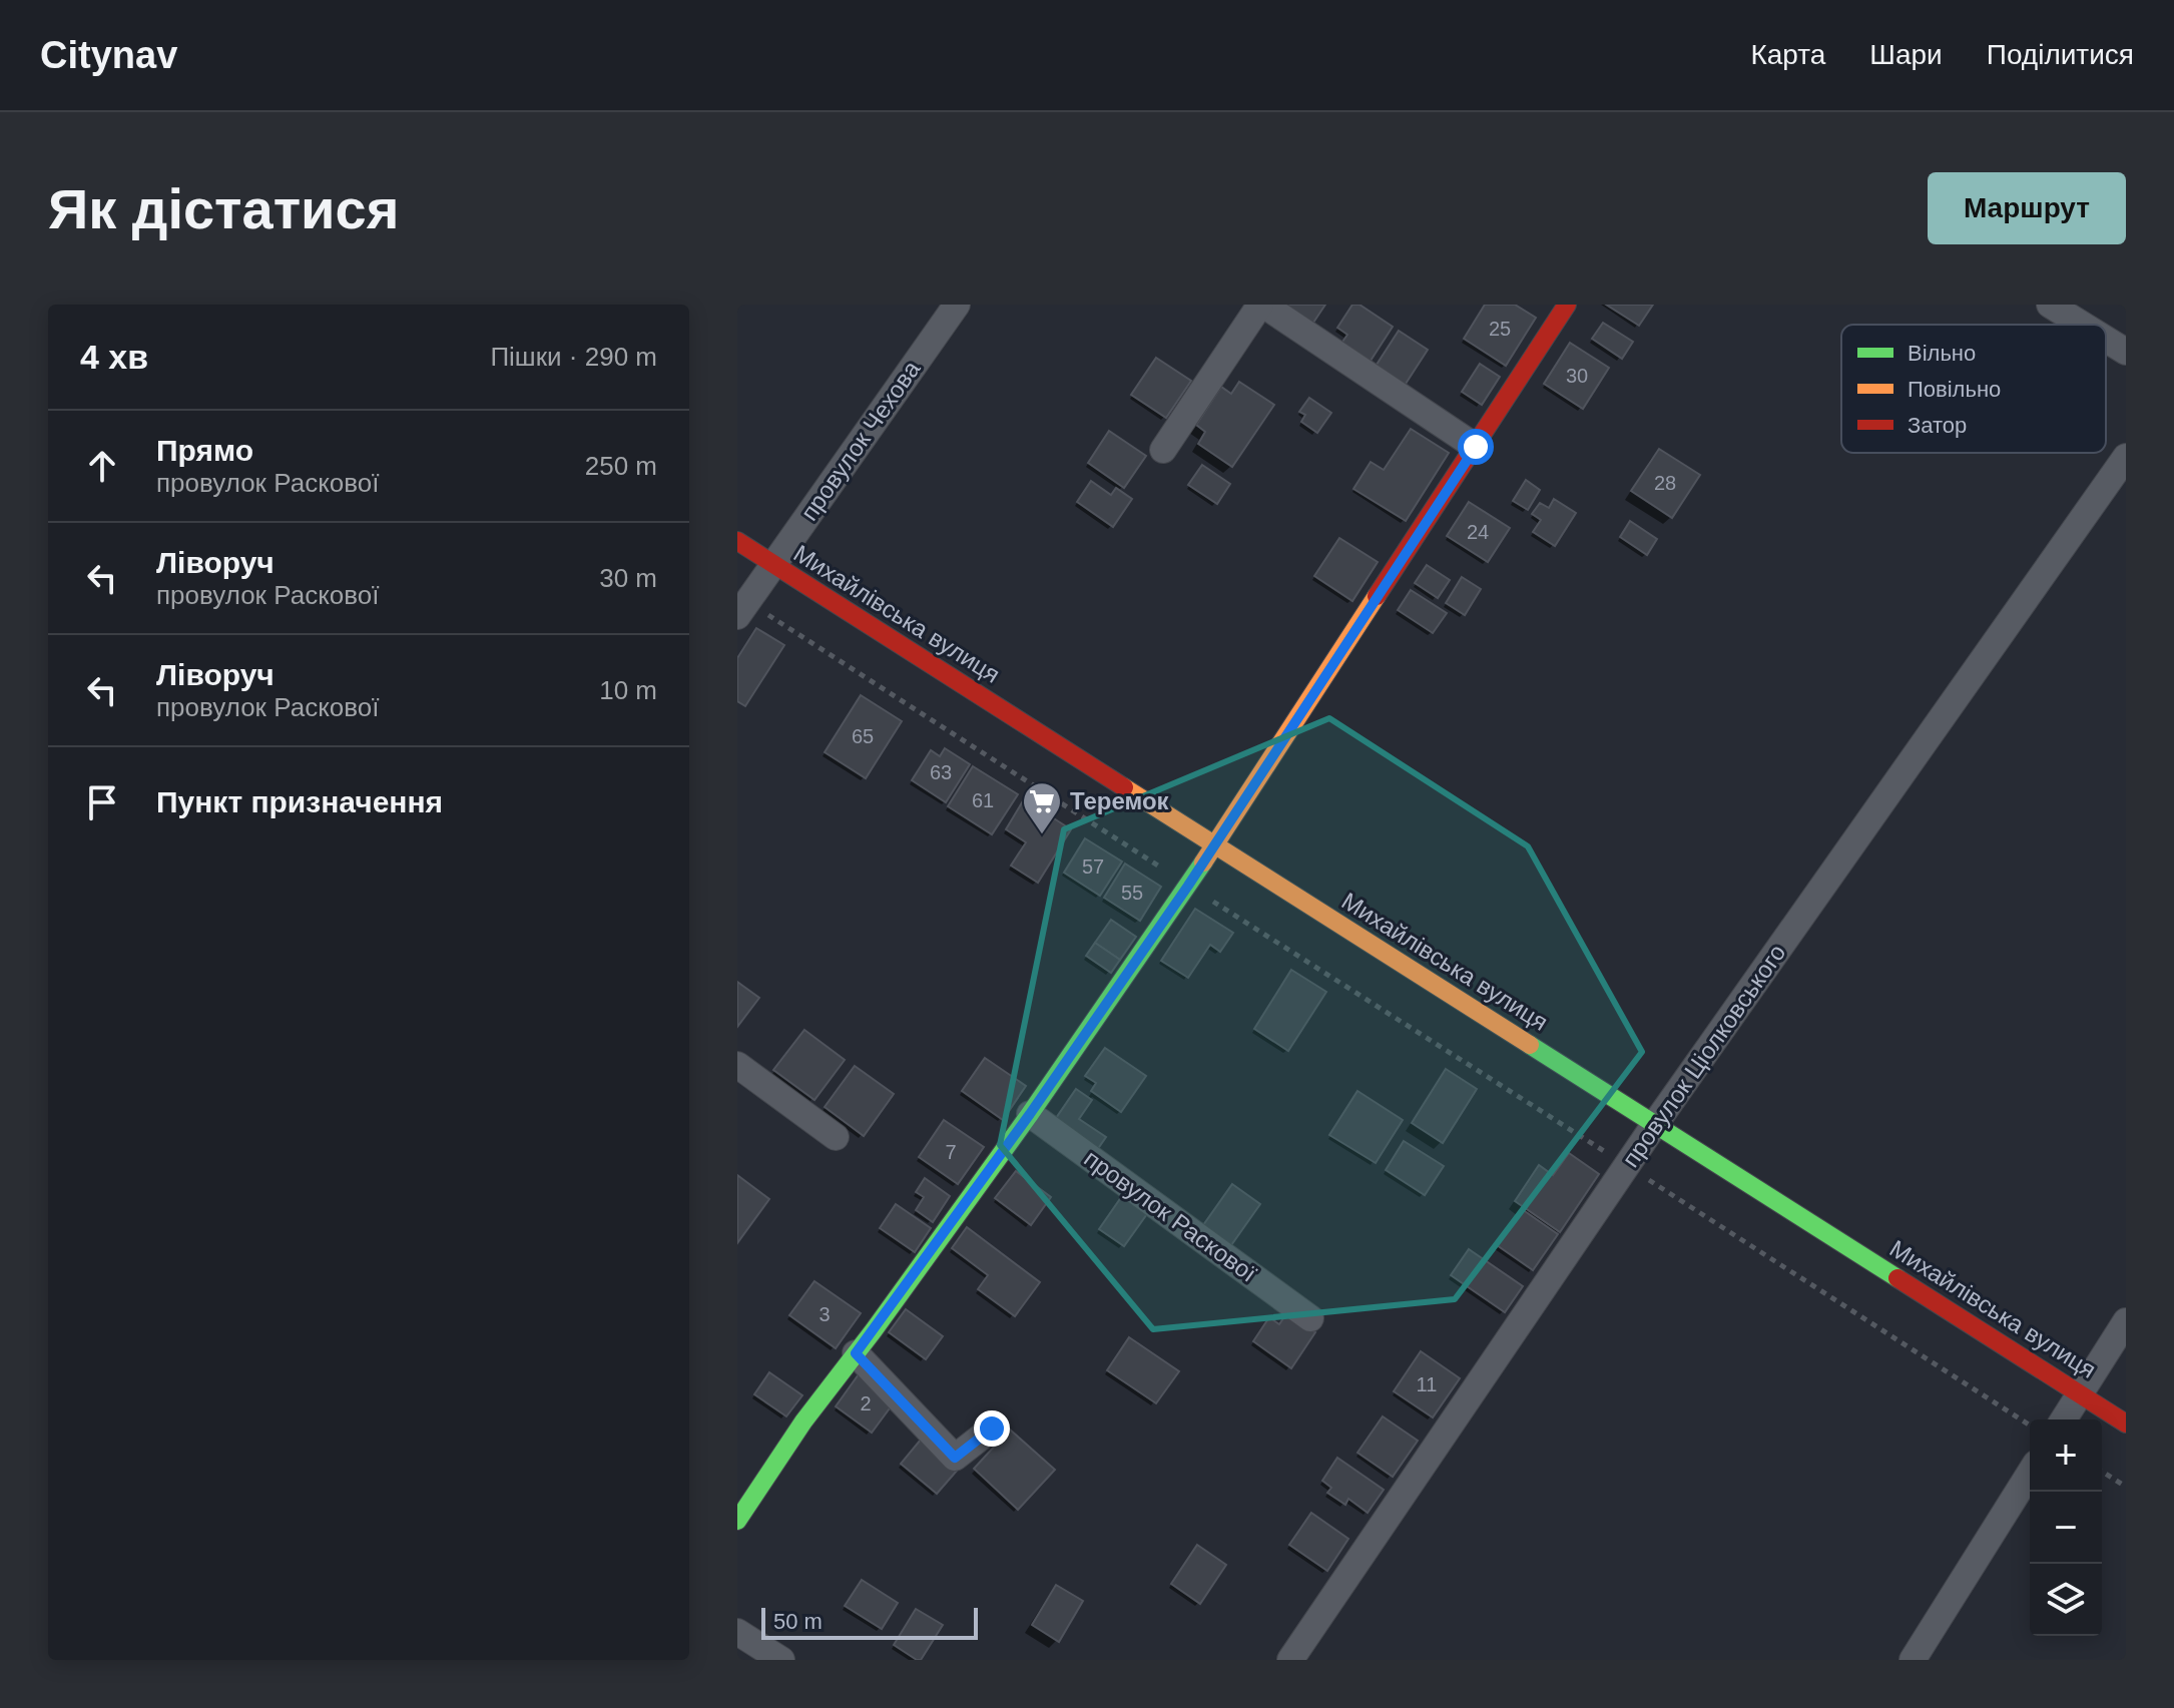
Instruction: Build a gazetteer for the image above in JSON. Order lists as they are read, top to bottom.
{
  "streets": {
    "main road": ["Михайлівська вулиця"],
    "street": ["провулок Чехова", "провулок Ціолковського", "провулок Раскової"]
  },
  "crossings": [
    ["провулок Чехова", "Михайлівська вулиця"],
    ["Михайлівська вулиця", "провулок Ціолковського"]
  ],
  "places": {
    "supermarket": ["Теремок"]
  },
  "house_numbers": [
    "25",
    "30",
    "28",
    "24",
    "65",
    "63",
    "61",
    "57",
    "55",
    "7",
    "3",
    "11",
    "2"
  ],
  "legend": ["Вільно", "Повільно", "Затор"],
  "scale_bar": "50 m",
  "page": {
    "header": "Citynav",
    "nav": ["Карта", "Шари", "Поділитися"],
    "buttons": "Маршрут",
    "title": "Як дістатися",
    "heading": ["4 хв", "Пішки · 290 m"],
    "list": [
      ["Прямо", "провулок Раскової", "250 m"],
      ["Ліворуч", "провулок Раскової", "30 m"],
      ["Ліворуч", "провулок Раскової", "10 m"],
      "Пункт призначення"
    ],
    "map_buttons": ["+", "−"],
    "scale": "50 m"
  }
}
